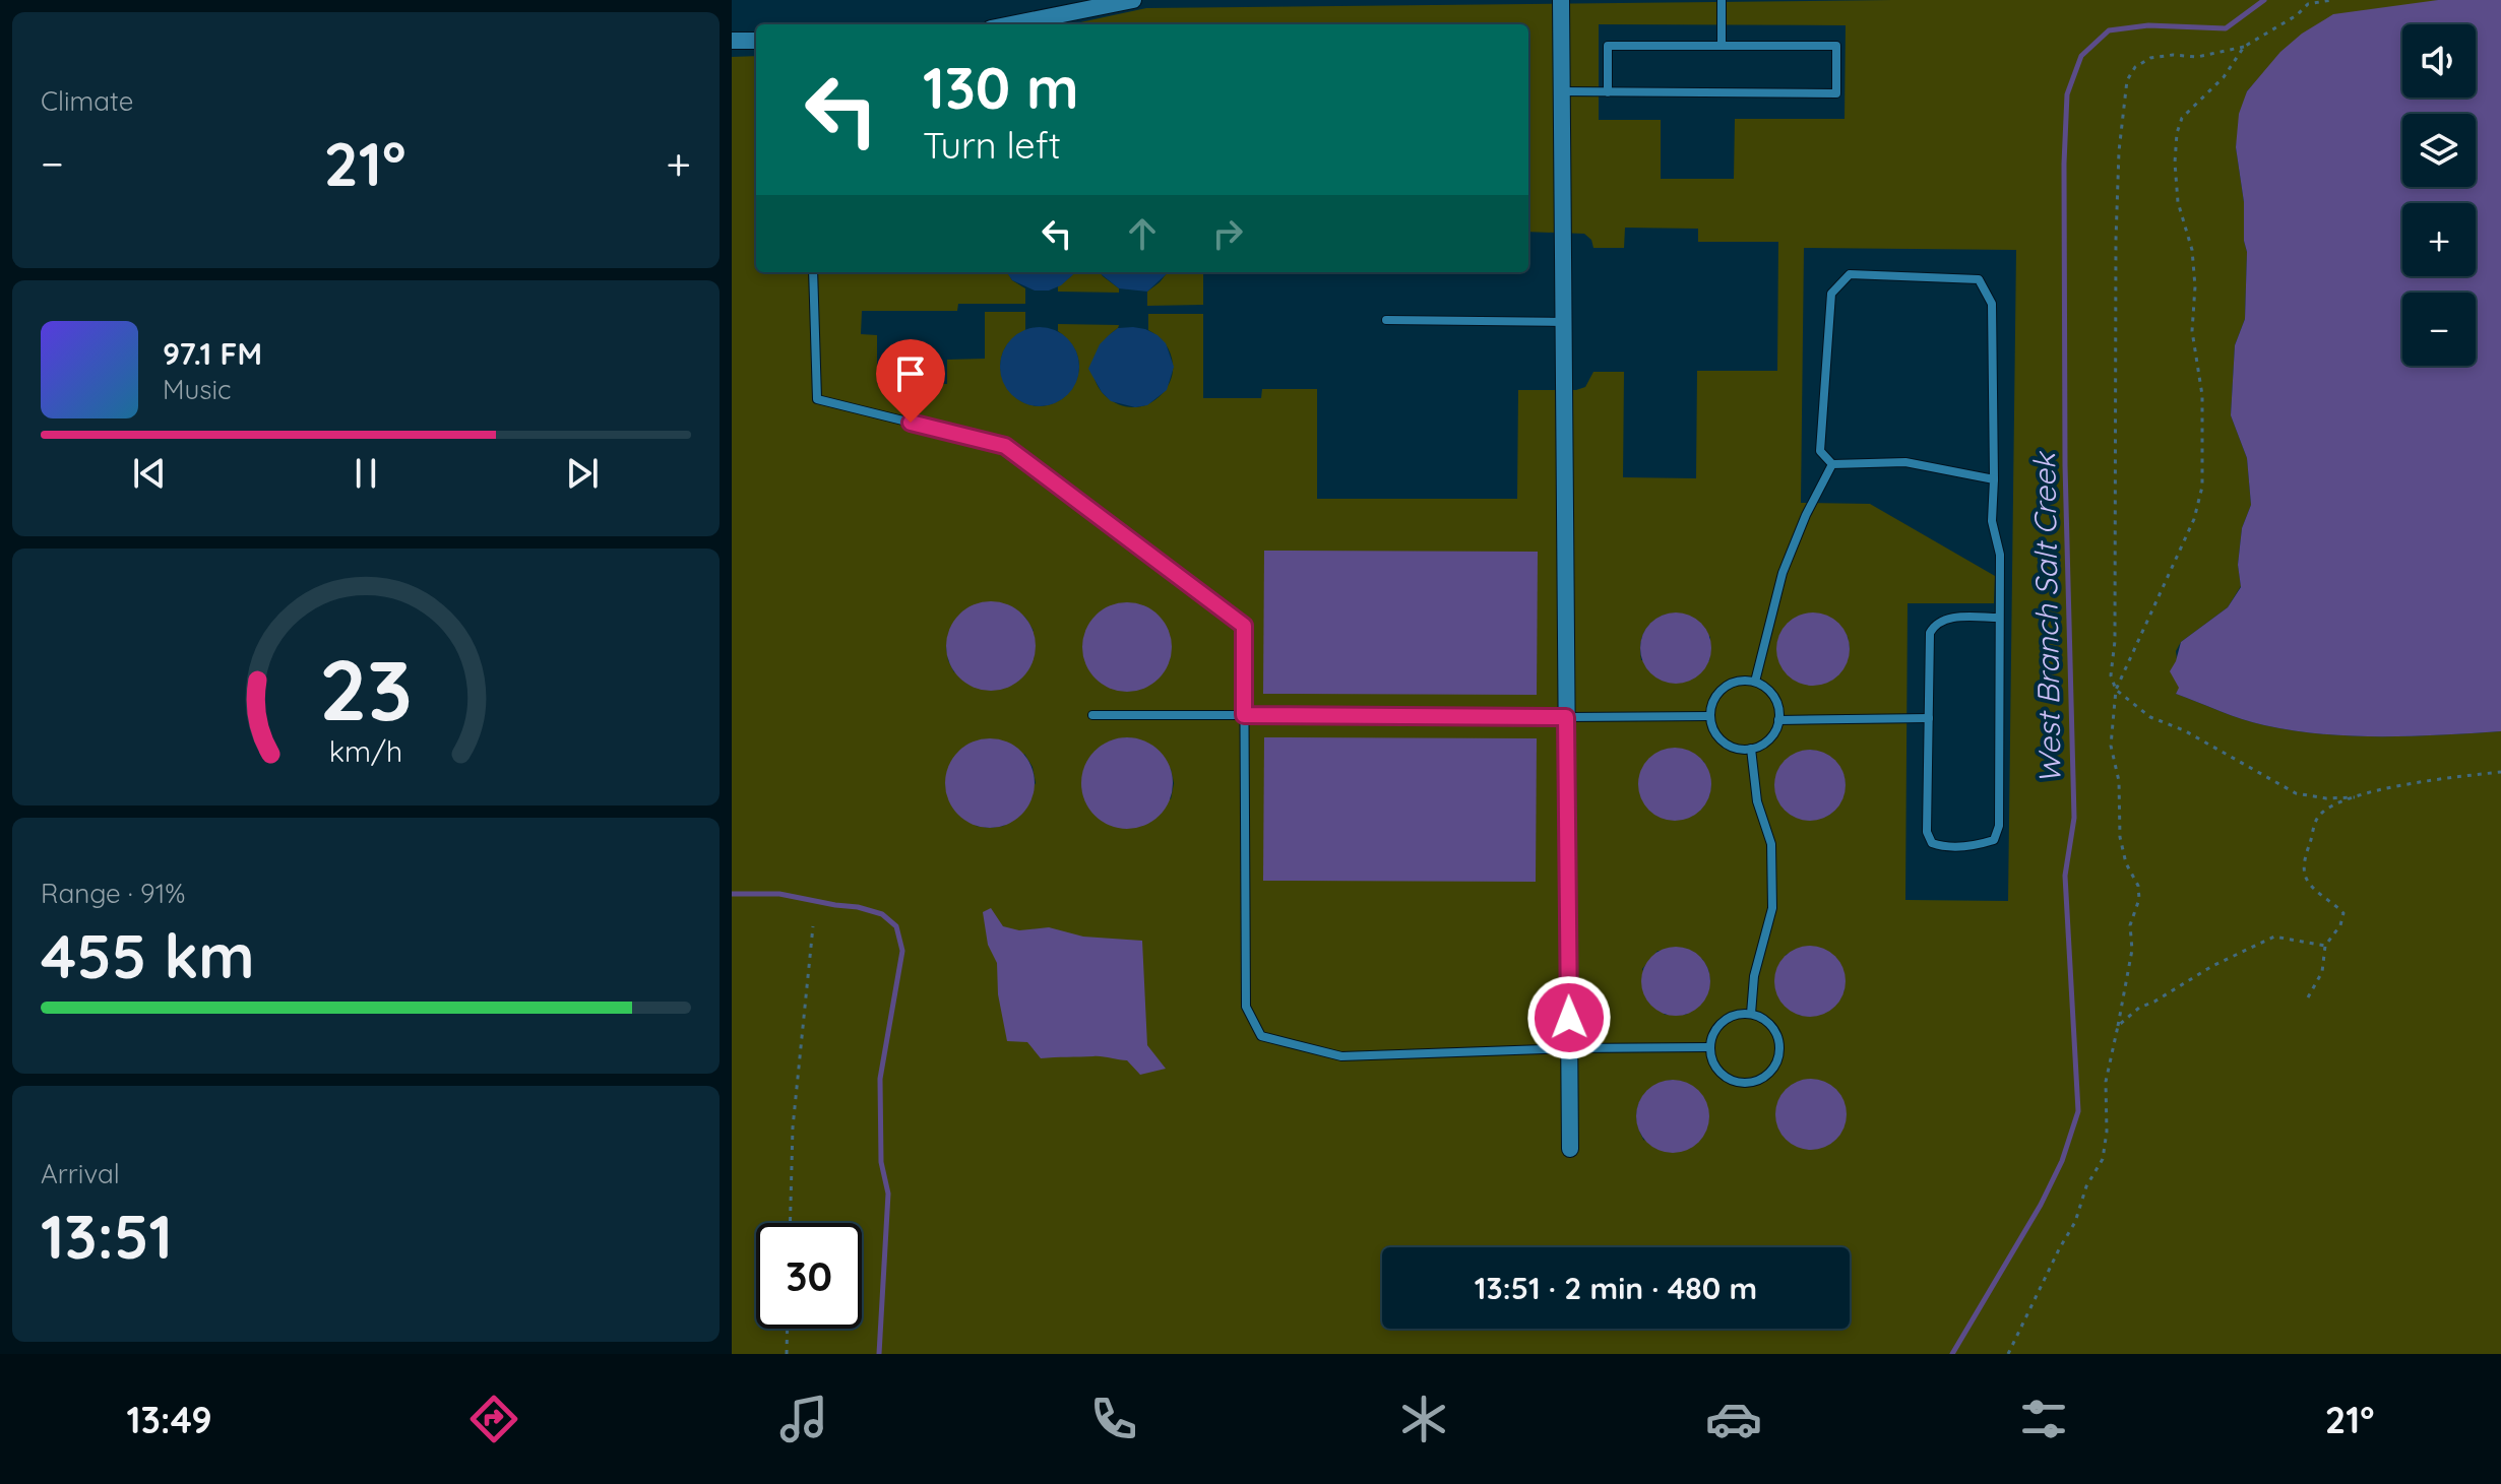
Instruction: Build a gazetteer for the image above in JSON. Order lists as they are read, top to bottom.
{
  "water": ["West Branch Salt Creek"],
  "page": {
    "tile": [
      "Climate",
      ["Range · 91%", "455 km"],
      ["Arrival", "13:51"]
    ],
    "map_buttons": ["+", "−"],
    "turn": ["130 m", "Turn left"],
    "heat": ["−", "21°", "+"],
    "song": ["97.1 FM", "Music"],
    "limit": "30",
    "trip": "13:51 · 2 min · 480 m",
    "tabs": ["13:49", "21°"],
    "gauge": ["23", "km/h"]
  }
}
